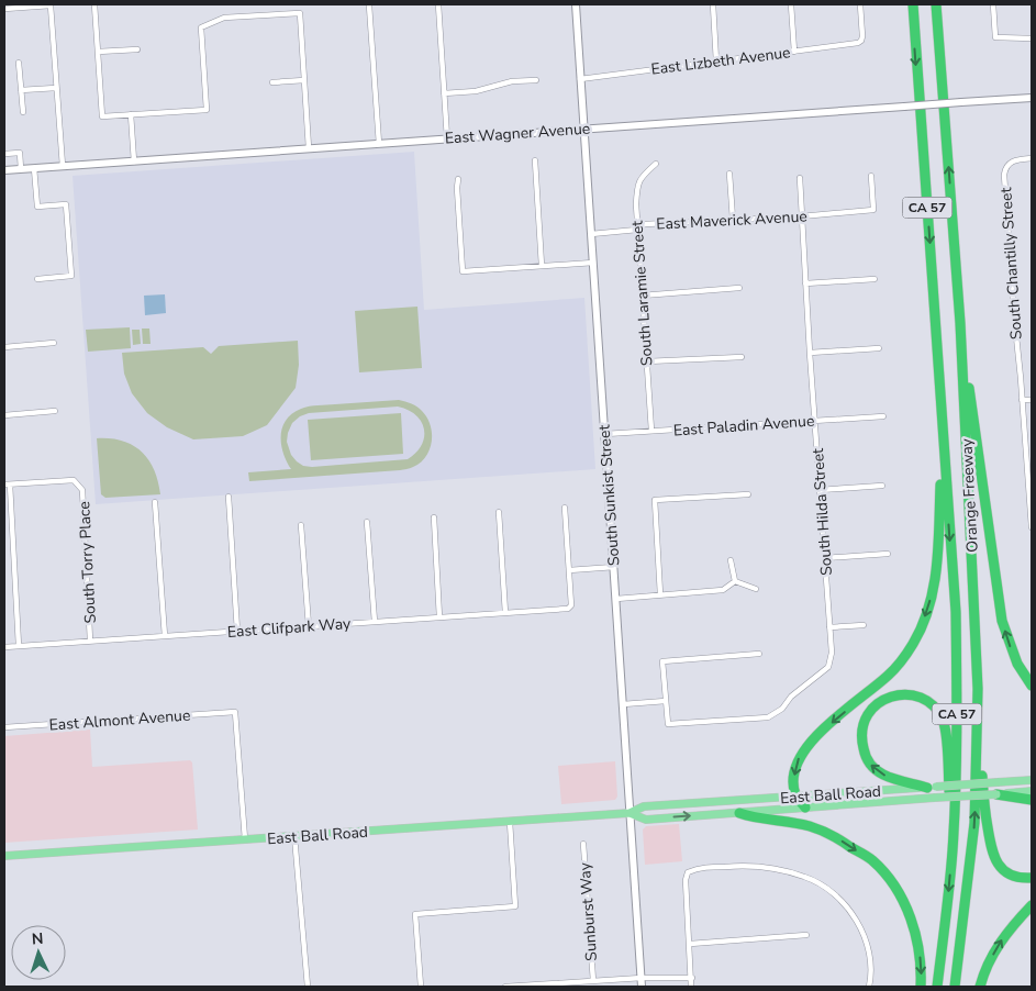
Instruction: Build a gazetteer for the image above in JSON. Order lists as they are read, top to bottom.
{
  "streets": {
    "highway": ["CA 57", "Orange Freeway"],
    "main road": ["East Ball Road"],
    "street": [
      "East Lizbeth Avenue",
      "East Wagner Avenue",
      "East Maverick Avenue",
      "South Chantilly Street",
      "South Laramie Street",
      "East Paladin Avenue",
      "South Sunkist Street",
      "South Hilda Street",
      "South Torry Place",
      "East Clifpark Way",
      "East Almont Avenue",
      "Sunburst Way"
    ]
  },
  "crossings": [
    ["East Lizbeth Avenue", "South Sunkist Street"],
    ["East Wagner Avenue", "South Sunkist Street"],
    ["East Maverick Avenue", "South Laramie Street"],
    ["East Maverick Avenue", "South Sunkist Street"],
    ["East Maverick Avenue", "South Hilda Street"],
    ["South Laramie Street", "East Paladin Avenue"],
    ["East Paladin Avenue", "South Sunkist Street"],
    ["East Paladin Avenue", "South Hilda Street"],
    ["South Sunkist Street", "East Ball Road"],
    ["South Torry Place", "East Clifpark Way"],
    ["East Almont Avenue", "East Ball Road"]
  ],
  "north": "top"
}
